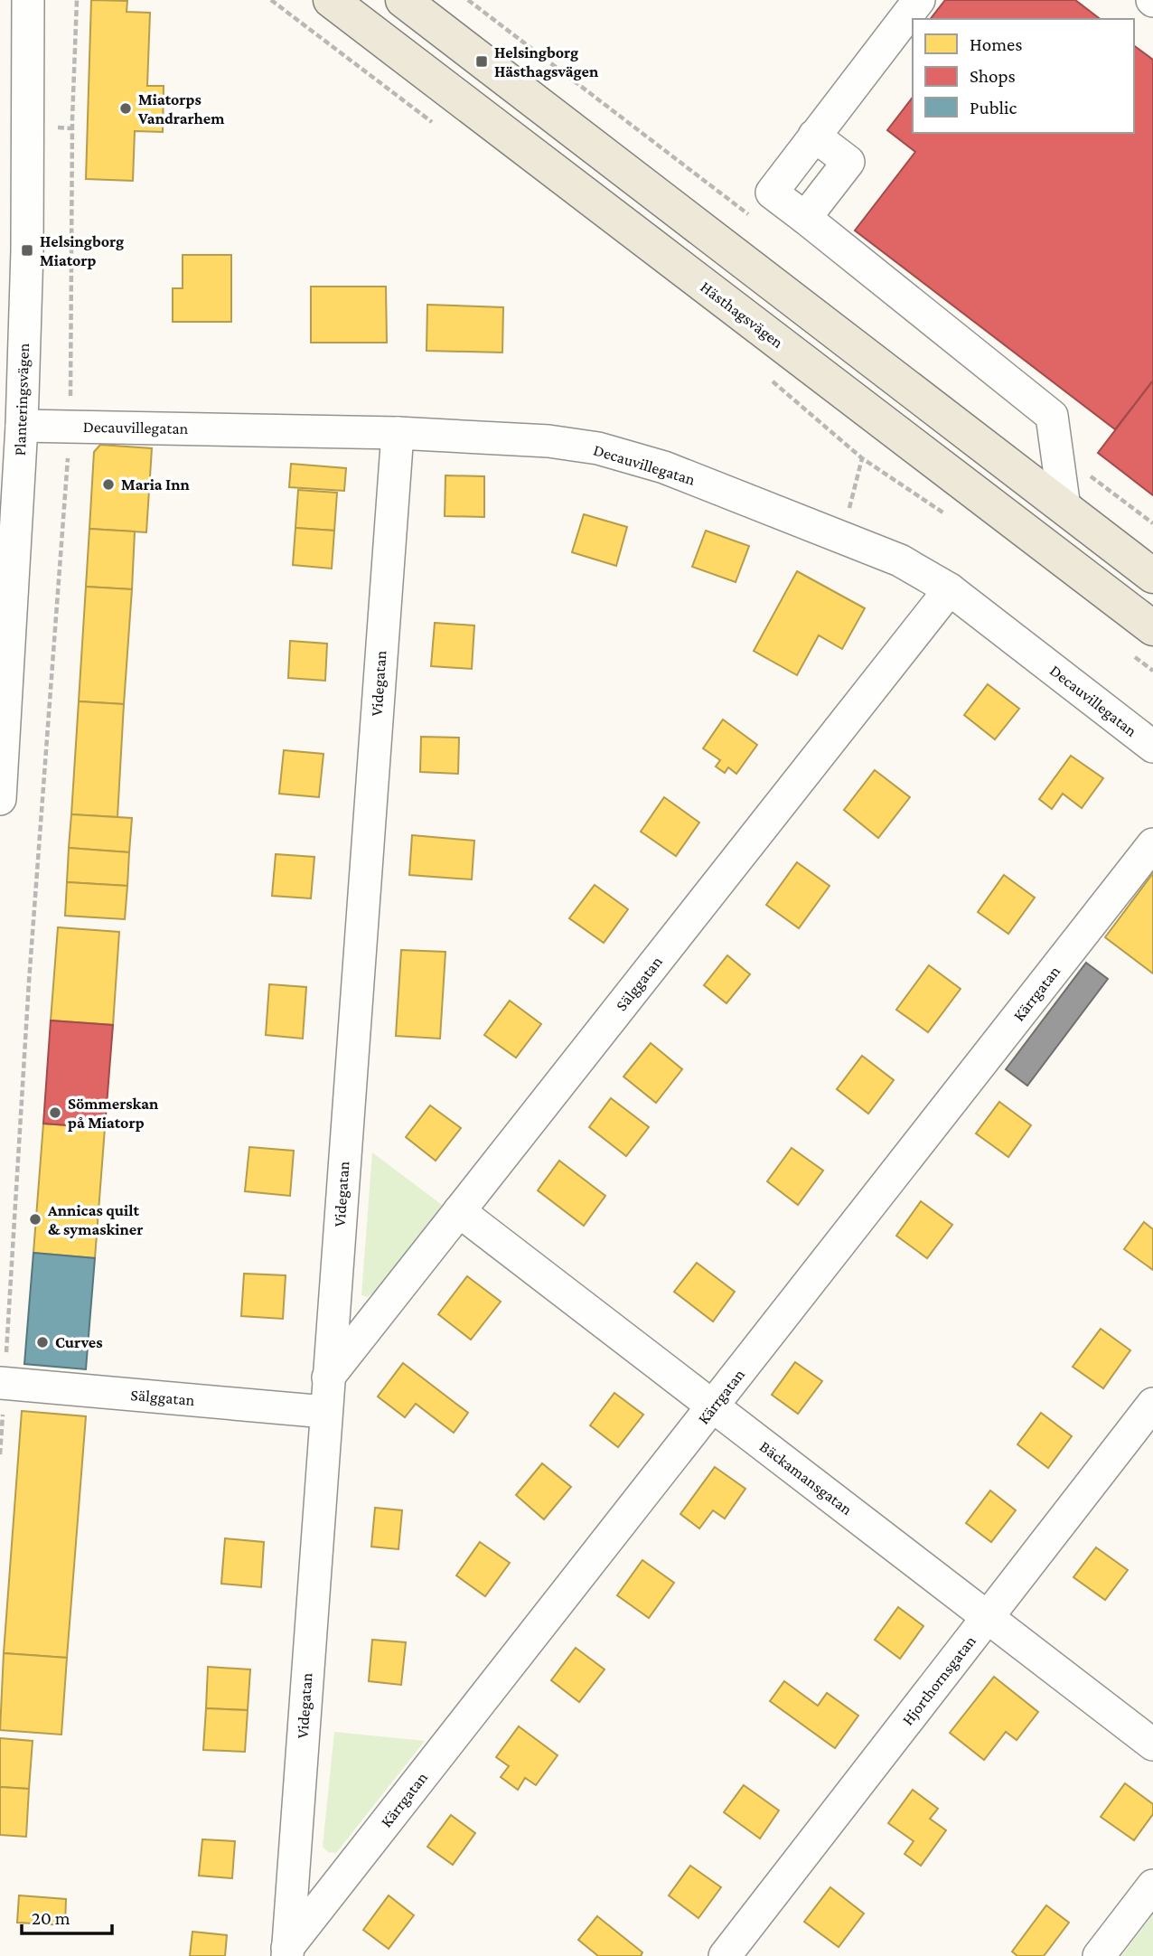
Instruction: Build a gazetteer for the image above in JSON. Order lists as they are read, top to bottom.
{
  "streets": {
    "main road": ["Hästhagsvägen"],
    "street": [
      "Planteringsvägen",
      "Decauvillegatan",
      "Videgatan",
      "Sälggatan",
      "Kärrgatan",
      "Bäckamansgatan",
      "Hjorthornsgatan"
    ]
  },
  "crossings": [
    ["Planteringsvägen", "Decauvillegatan"],
    ["Decauvillegatan", "Videgatan"],
    ["Decauvillegatan", "Sälggatan"],
    ["Videgatan", "Sälggatan"],
    ["Videgatan", "Kärrgatan"],
    ["Sälggatan", "Bäckamansgatan"],
    ["Kärrgatan", "Bäckamansgatan"],
    ["Bäckamansgatan", "Hjorthornsgatan"]
  ],
  "places": {
    "transit": ["Helsingborg Hästhagsvägen", "Helsingborg Miatorp"],
    "other": [
      "Miatorps Vandrarhem",
      "Maria Inn",
      "Sömmerskan på Miatorp",
      "Annicas quilt & symaskiner",
      "Curves"
    ]
  },
  "legend": ["Homes", "Shops", "Public"],
  "scale_bar": "20 m"
}
